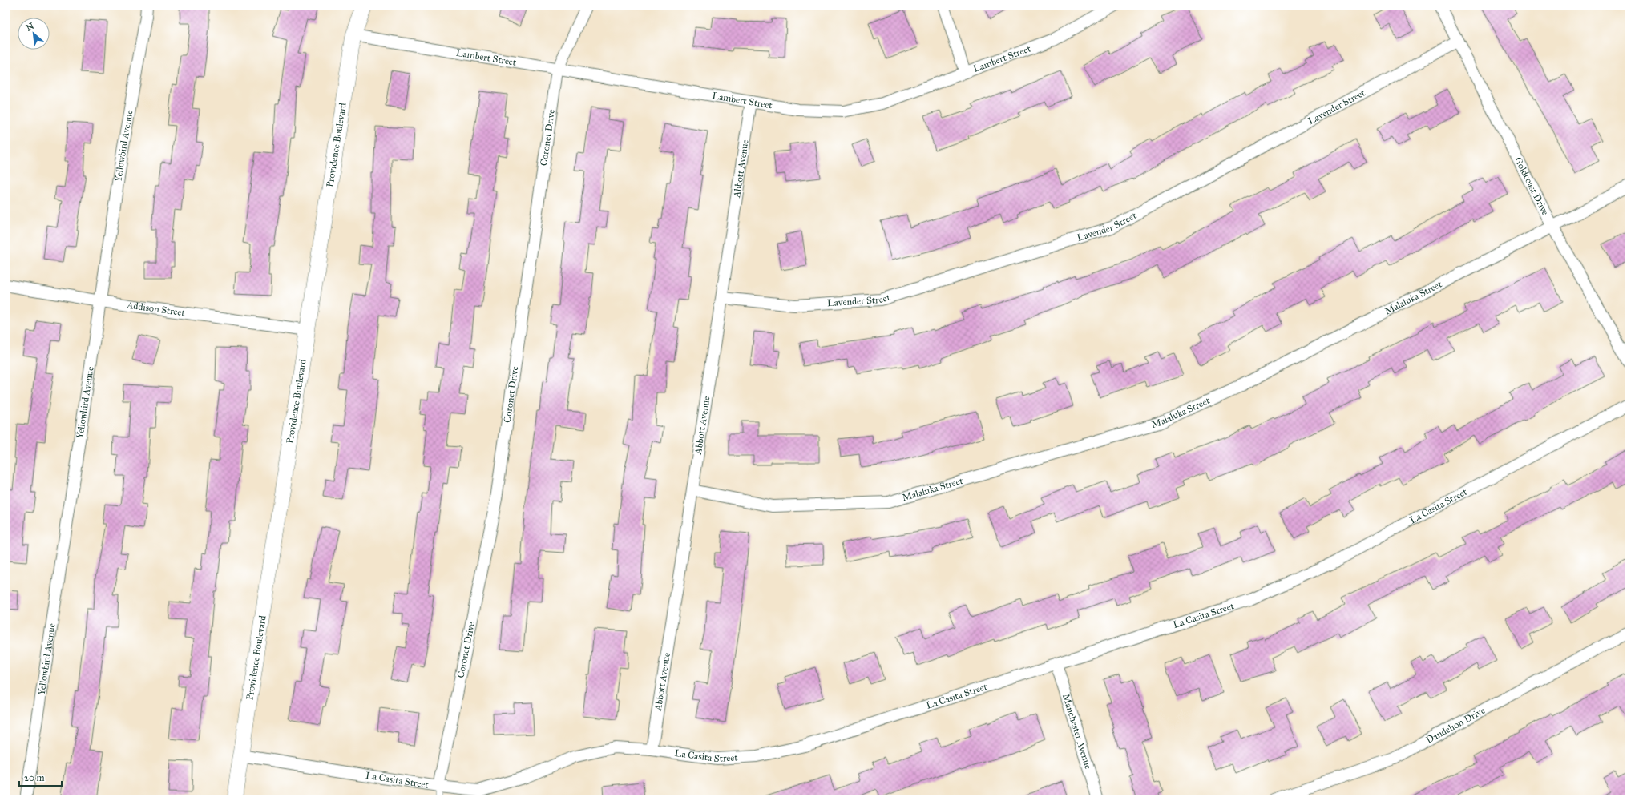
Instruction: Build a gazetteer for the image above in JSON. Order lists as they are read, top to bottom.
{
  "streets": {
    "main road": ["Providence Boulevard"],
    "street": [
      "Lambert Street",
      "Lavender Street",
      "Coronet Drive",
      "Yellowbird Avenue",
      "Abbott Avenue",
      "Goldcoast Drive",
      "Malaluka Street",
      "Addison Street",
      "La Casita Street",
      "Dandelion Drive",
      "Manchester Avenue"
    ]
  },
  "crossings": [
    ["Lambert Street", "Coronet Drive"],
    ["Lambert Street", "Providence Boulevard"],
    ["Lambert Street", "Abbott Avenue"],
    ["Lavender Street", "Abbott Avenue"],
    ["Lavender Street", "Goldcoast Drive"],
    ["Coronet Drive", "La Casita Street"],
    ["Providence Boulevard", "Addison Street"],
    ["Providence Boulevard", "La Casita Street"],
    ["Yellowbird Avenue", "Addison Street"],
    ["Abbott Avenue", "Malaluka Street"],
    ["Abbott Avenue", "La Casita Street"],
    ["Goldcoast Drive", "Malaluka Street"],
    ["La Casita Street", "Manchester Avenue"]
  ],
  "scale_bar": "20 m",
  "north": "top left"
}
